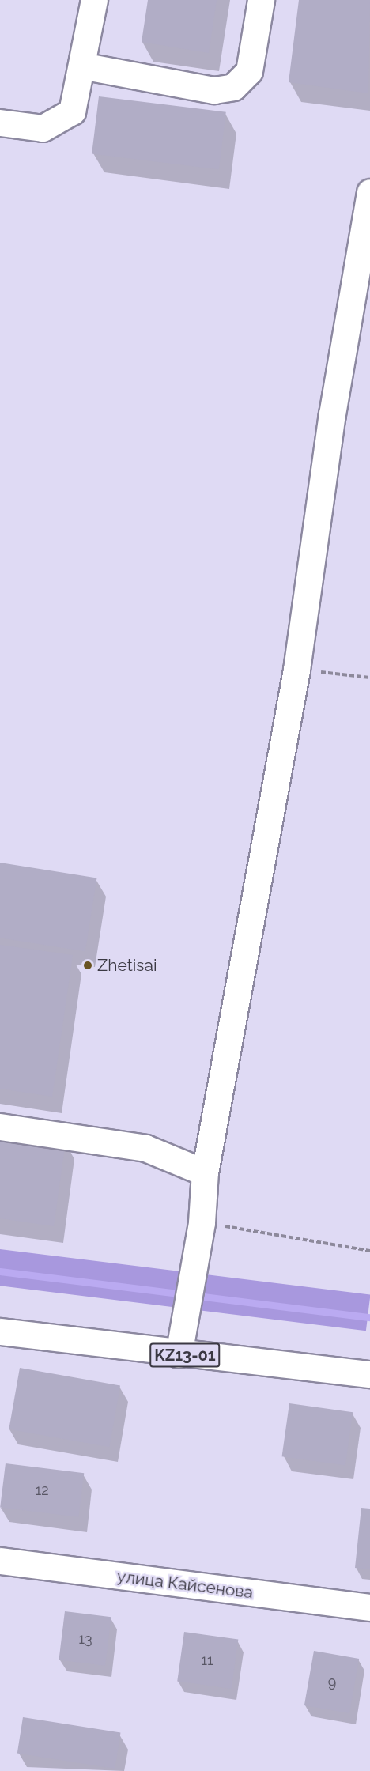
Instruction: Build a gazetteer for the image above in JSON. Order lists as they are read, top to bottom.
{
  "streets": {
    "street": ["KZ13-01", "улица Кайсенова"]
  },
  "places": ["Zhetisai"],
  "house_numbers": [
    "12",
    "13",
    "11",
    "9"
  ]
}
